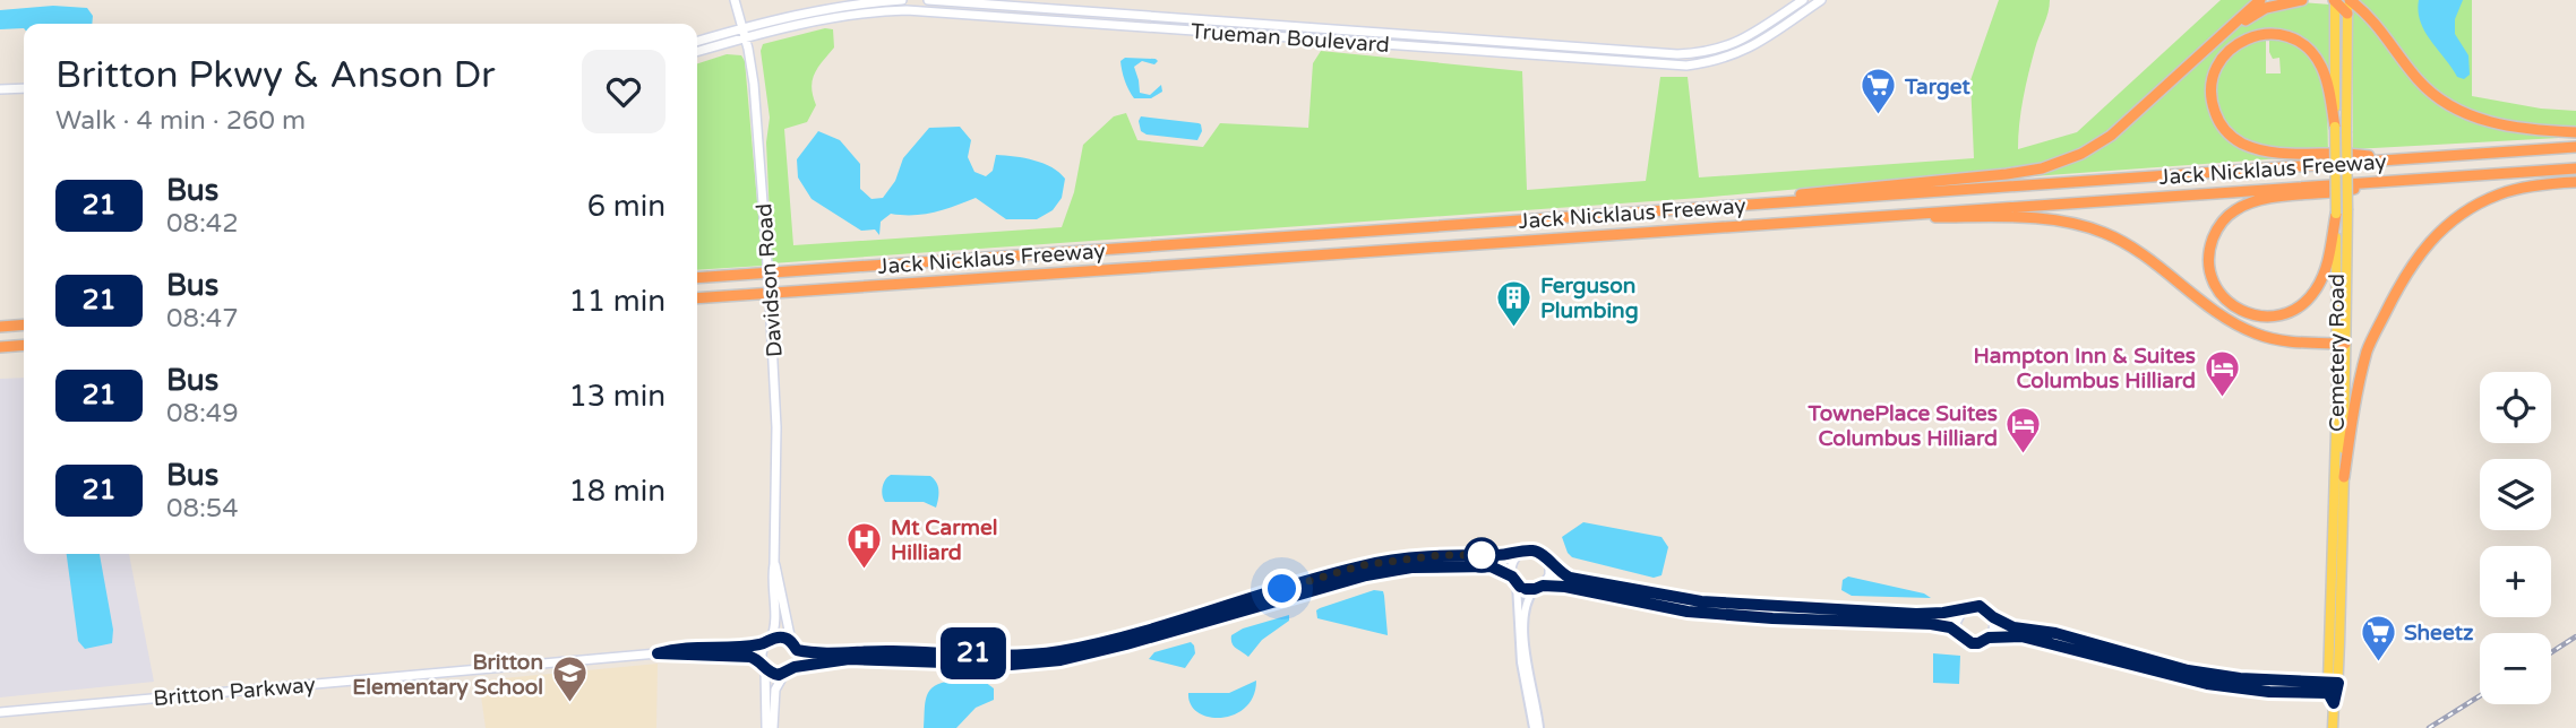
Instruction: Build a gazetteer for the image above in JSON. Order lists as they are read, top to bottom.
{
  "streets": {
    "highway": ["Jack Nicklaus Freeway"],
    "main road": [
      "Trueman Boulevard",
      "Davidson Road",
      "Cemetery Road",
      "Britton Parkway"
    ]
  },
  "crossings": [
    ["Trueman Boulevard", "Davidson Road"],
    ["Davidson Road", "Britton Parkway"]
  ],
  "places": {
    "supermarket": ["Target", "Sheetz"],
    "building": ["Ferguson Plumbing"],
    "hotel": ["Hampton Inn & Suites Columbus Hilliard", "TownePlace Suites Columbus Hilliard"],
    "hospital": ["Mt Carmel Hilliard"],
    "school or university": ["Britton Elementary School"]
  },
  "lines": ["bus line 21"],
  "page": {
    "on_map": "21",
    "heading": ["Britton Pkwy & Anson Dr", "Walk · 4 min · 260 m"],
    "list": [
      {
        "mark": "21",
        "name": "Bus",
        "note": "08:42",
        "value": "6 min"
      },
      {
        "mark": "21",
        "name": "Bus",
        "note": "08:47",
        "value": "11 min"
      },
      {
        "mark": "21",
        "name": "Bus",
        "note": "08:49",
        "value": "13 min"
      },
      {
        "mark": "21",
        "name": "Bus",
        "note": "08:54",
        "value": "18 min"
      }
    ],
    "map_buttons": ["+", "−"]
  }
}
